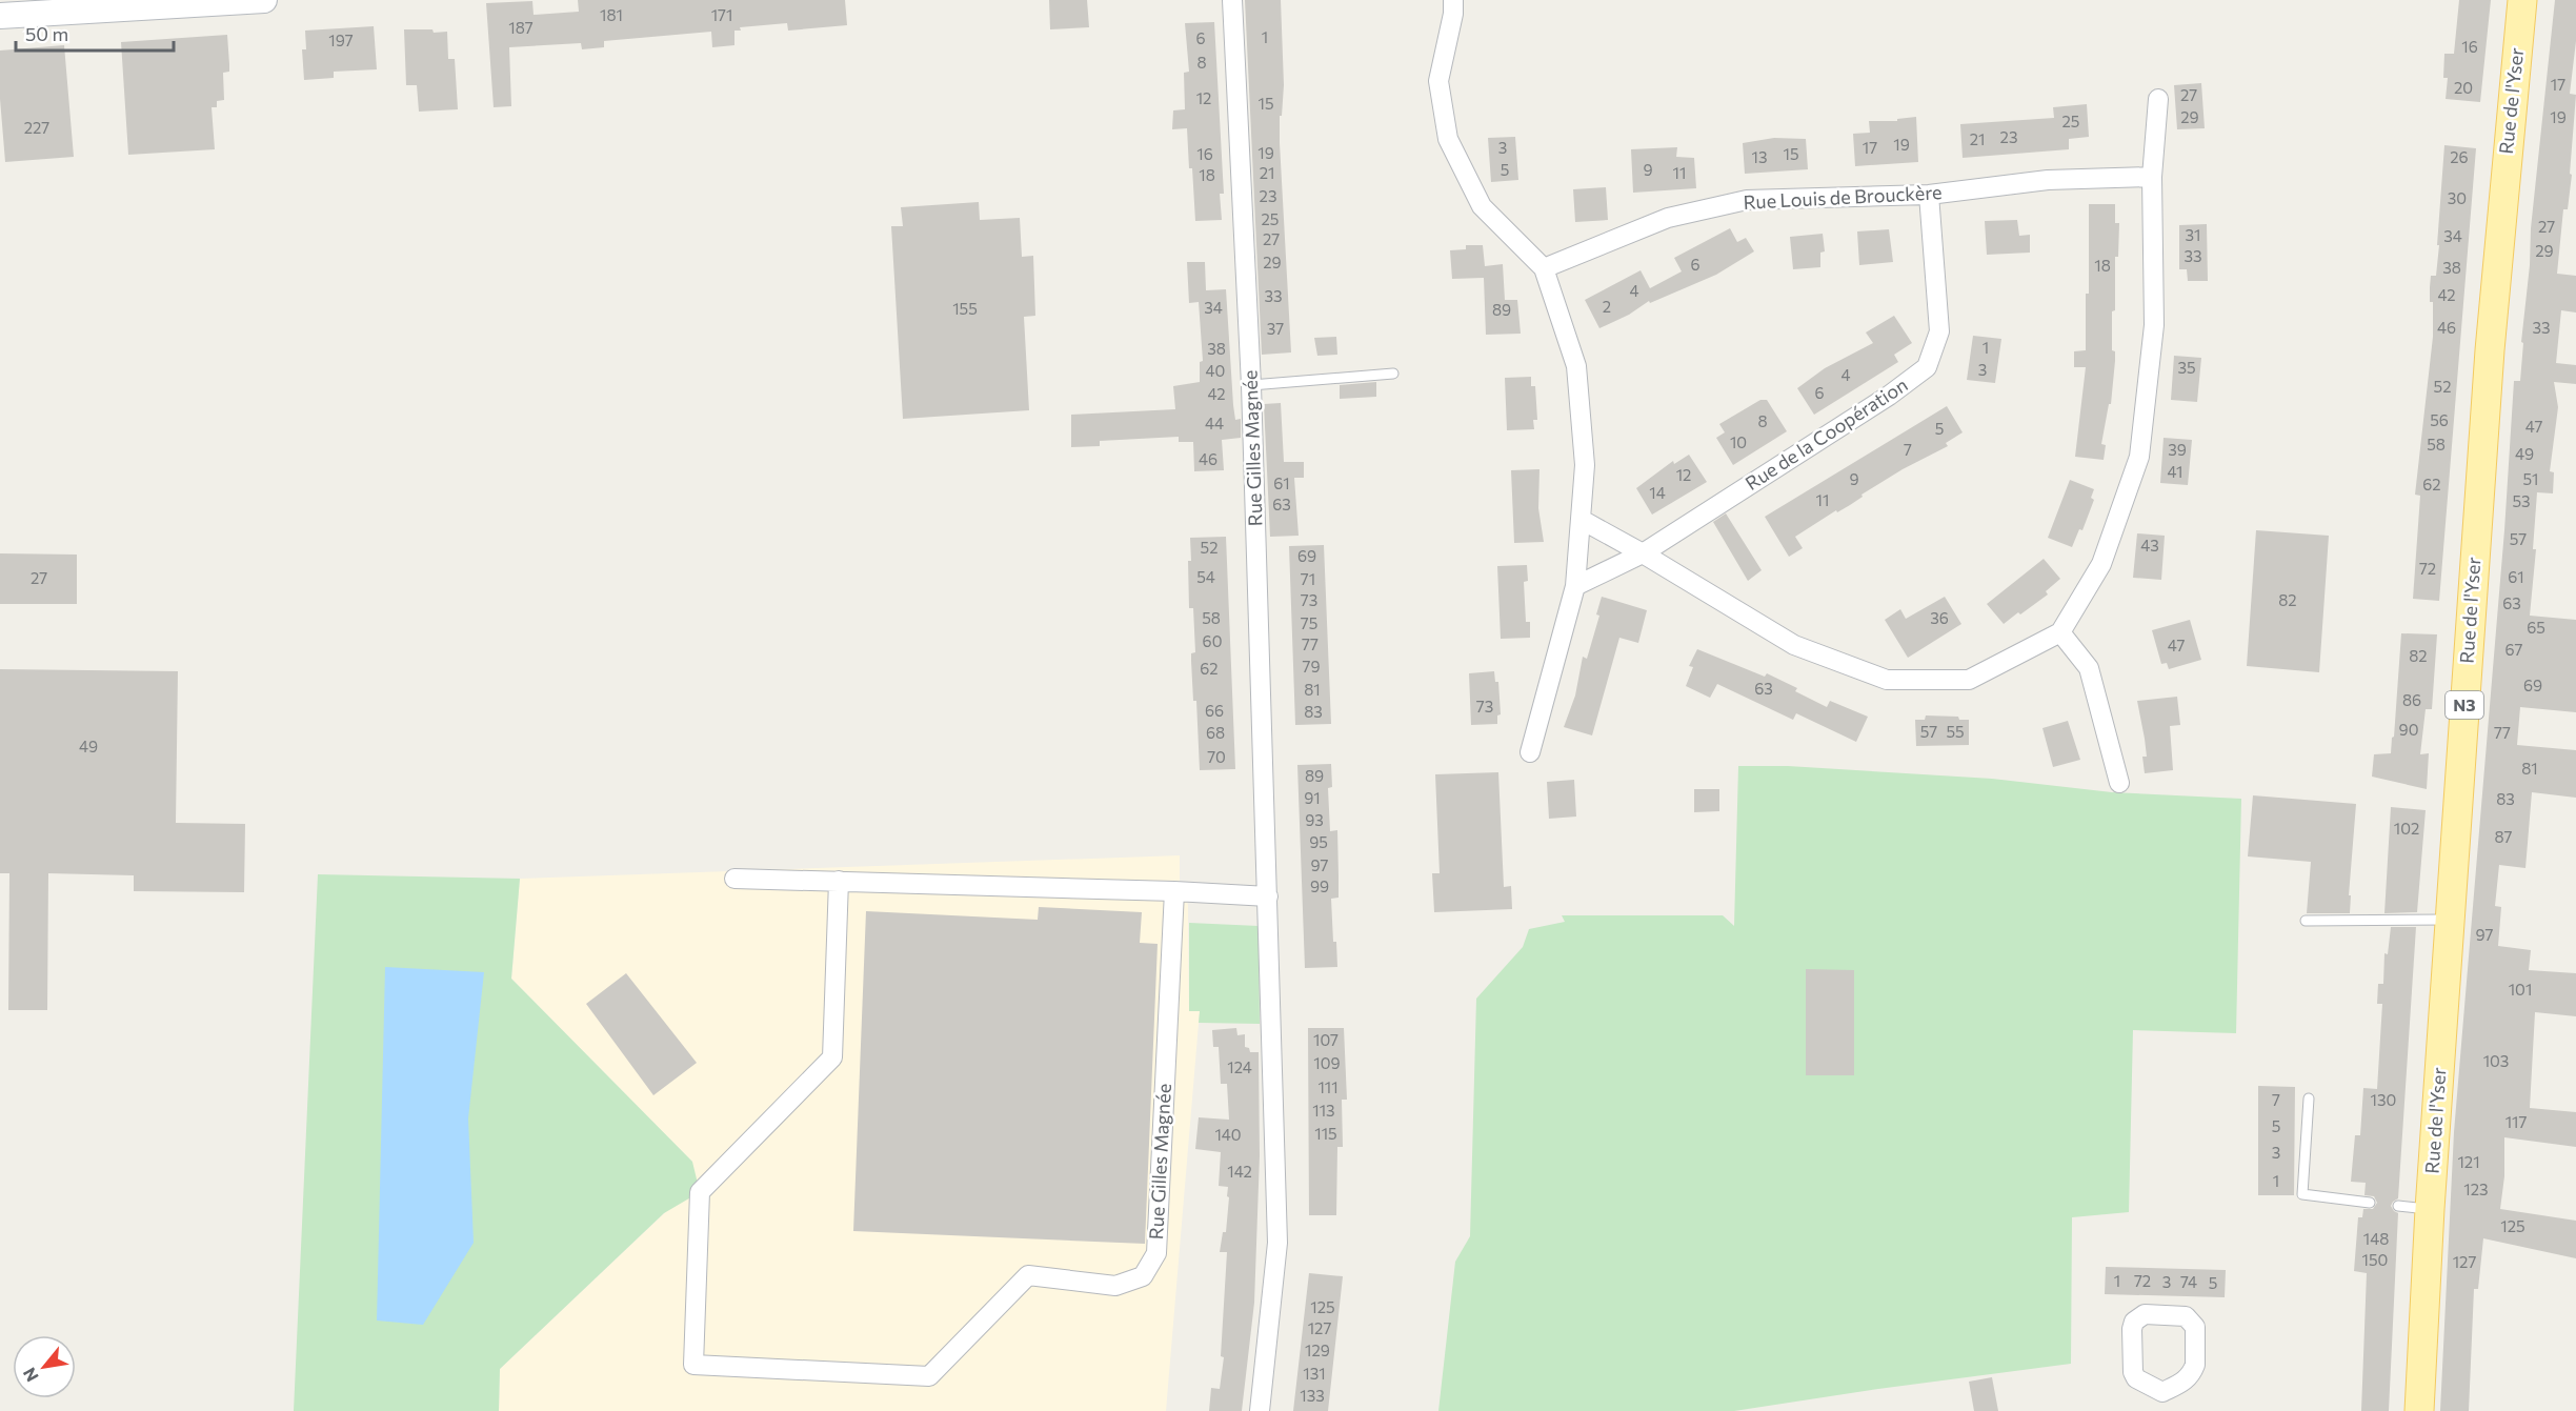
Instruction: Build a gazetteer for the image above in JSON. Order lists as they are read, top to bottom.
{
  "streets": {
    "main road": ["Rue de l'Yser", "N3"],
    "street": ["Rue Louis de Brouckère", "Rue de la Coopération", "Rue Gilles Magnée"]
  },
  "crossings": [
    ["Rue Louis de Brouckère", "Rue de la Coopération"]
  ],
  "house_numbers": [
    "181",
    "171",
    "187",
    "1",
    "6",
    "197",
    "16",
    "8",
    "17",
    "20",
    "27",
    "12",
    "15",
    "29",
    "19",
    "25",
    "227",
    "23",
    "21",
    "19",
    "3",
    "17",
    "19",
    "16",
    "15",
    "13",
    "26",
    "5",
    "9",
    "21",
    "11",
    "18",
    "23",
    "30",
    "25",
    "27",
    "31",
    "34",
    "27",
    "29",
    "33",
    "29",
    "6",
    "18",
    "38",
    "4",
    "42",
    "33",
    "2",
    "34",
    "155",
    "89",
    "46",
    "33",
    "37",
    "1",
    "38",
    "35",
    "3",
    "40",
    "4",
    "52",
    "6",
    "42",
    "56",
    "8",
    "44",
    "47",
    "5",
    "10",
    "58",
    "7",
    "39",
    "49",
    "46",
    "41",
    "12",
    "9",
    "51",
    "61",
    "62",
    "14",
    "11",
    "53",
    "63",
    "57",
    "43",
    "52",
    "69",
    "72",
    "54",
    "61",
    "27",
    "71",
    "73",
    "82",
    "63",
    "58",
    "36",
    "75",
    "65",
    "60",
    "77",
    "47",
    "67",
    "82",
    "79",
    "62",
    "69",
    "63",
    "81",
    "86",
    "73",
    "66",
    "83",
    "90",
    "57",
    "55",
    "68",
    "77",
    "49",
    "70",
    "81",
    "89",
    "91",
    "83",
    "93",
    "102",
    "87",
    "95",
    "97",
    "99",
    "97",
    "101",
    "107",
    "103",
    "109",
    "124",
    "111",
    "7",
    "130",
    "113",
    "117",
    "5",
    "115",
    "140",
    "3",
    "121",
    "142",
    "1",
    "123",
    "125",
    "148",
    "150",
    "127",
    "1",
    "72",
    "3",
    "74",
    "5",
    "125",
    "127",
    "129",
    "131",
    "133"
  ],
  "scale_bar": "50 m",
  "north": "bottom left"
}
